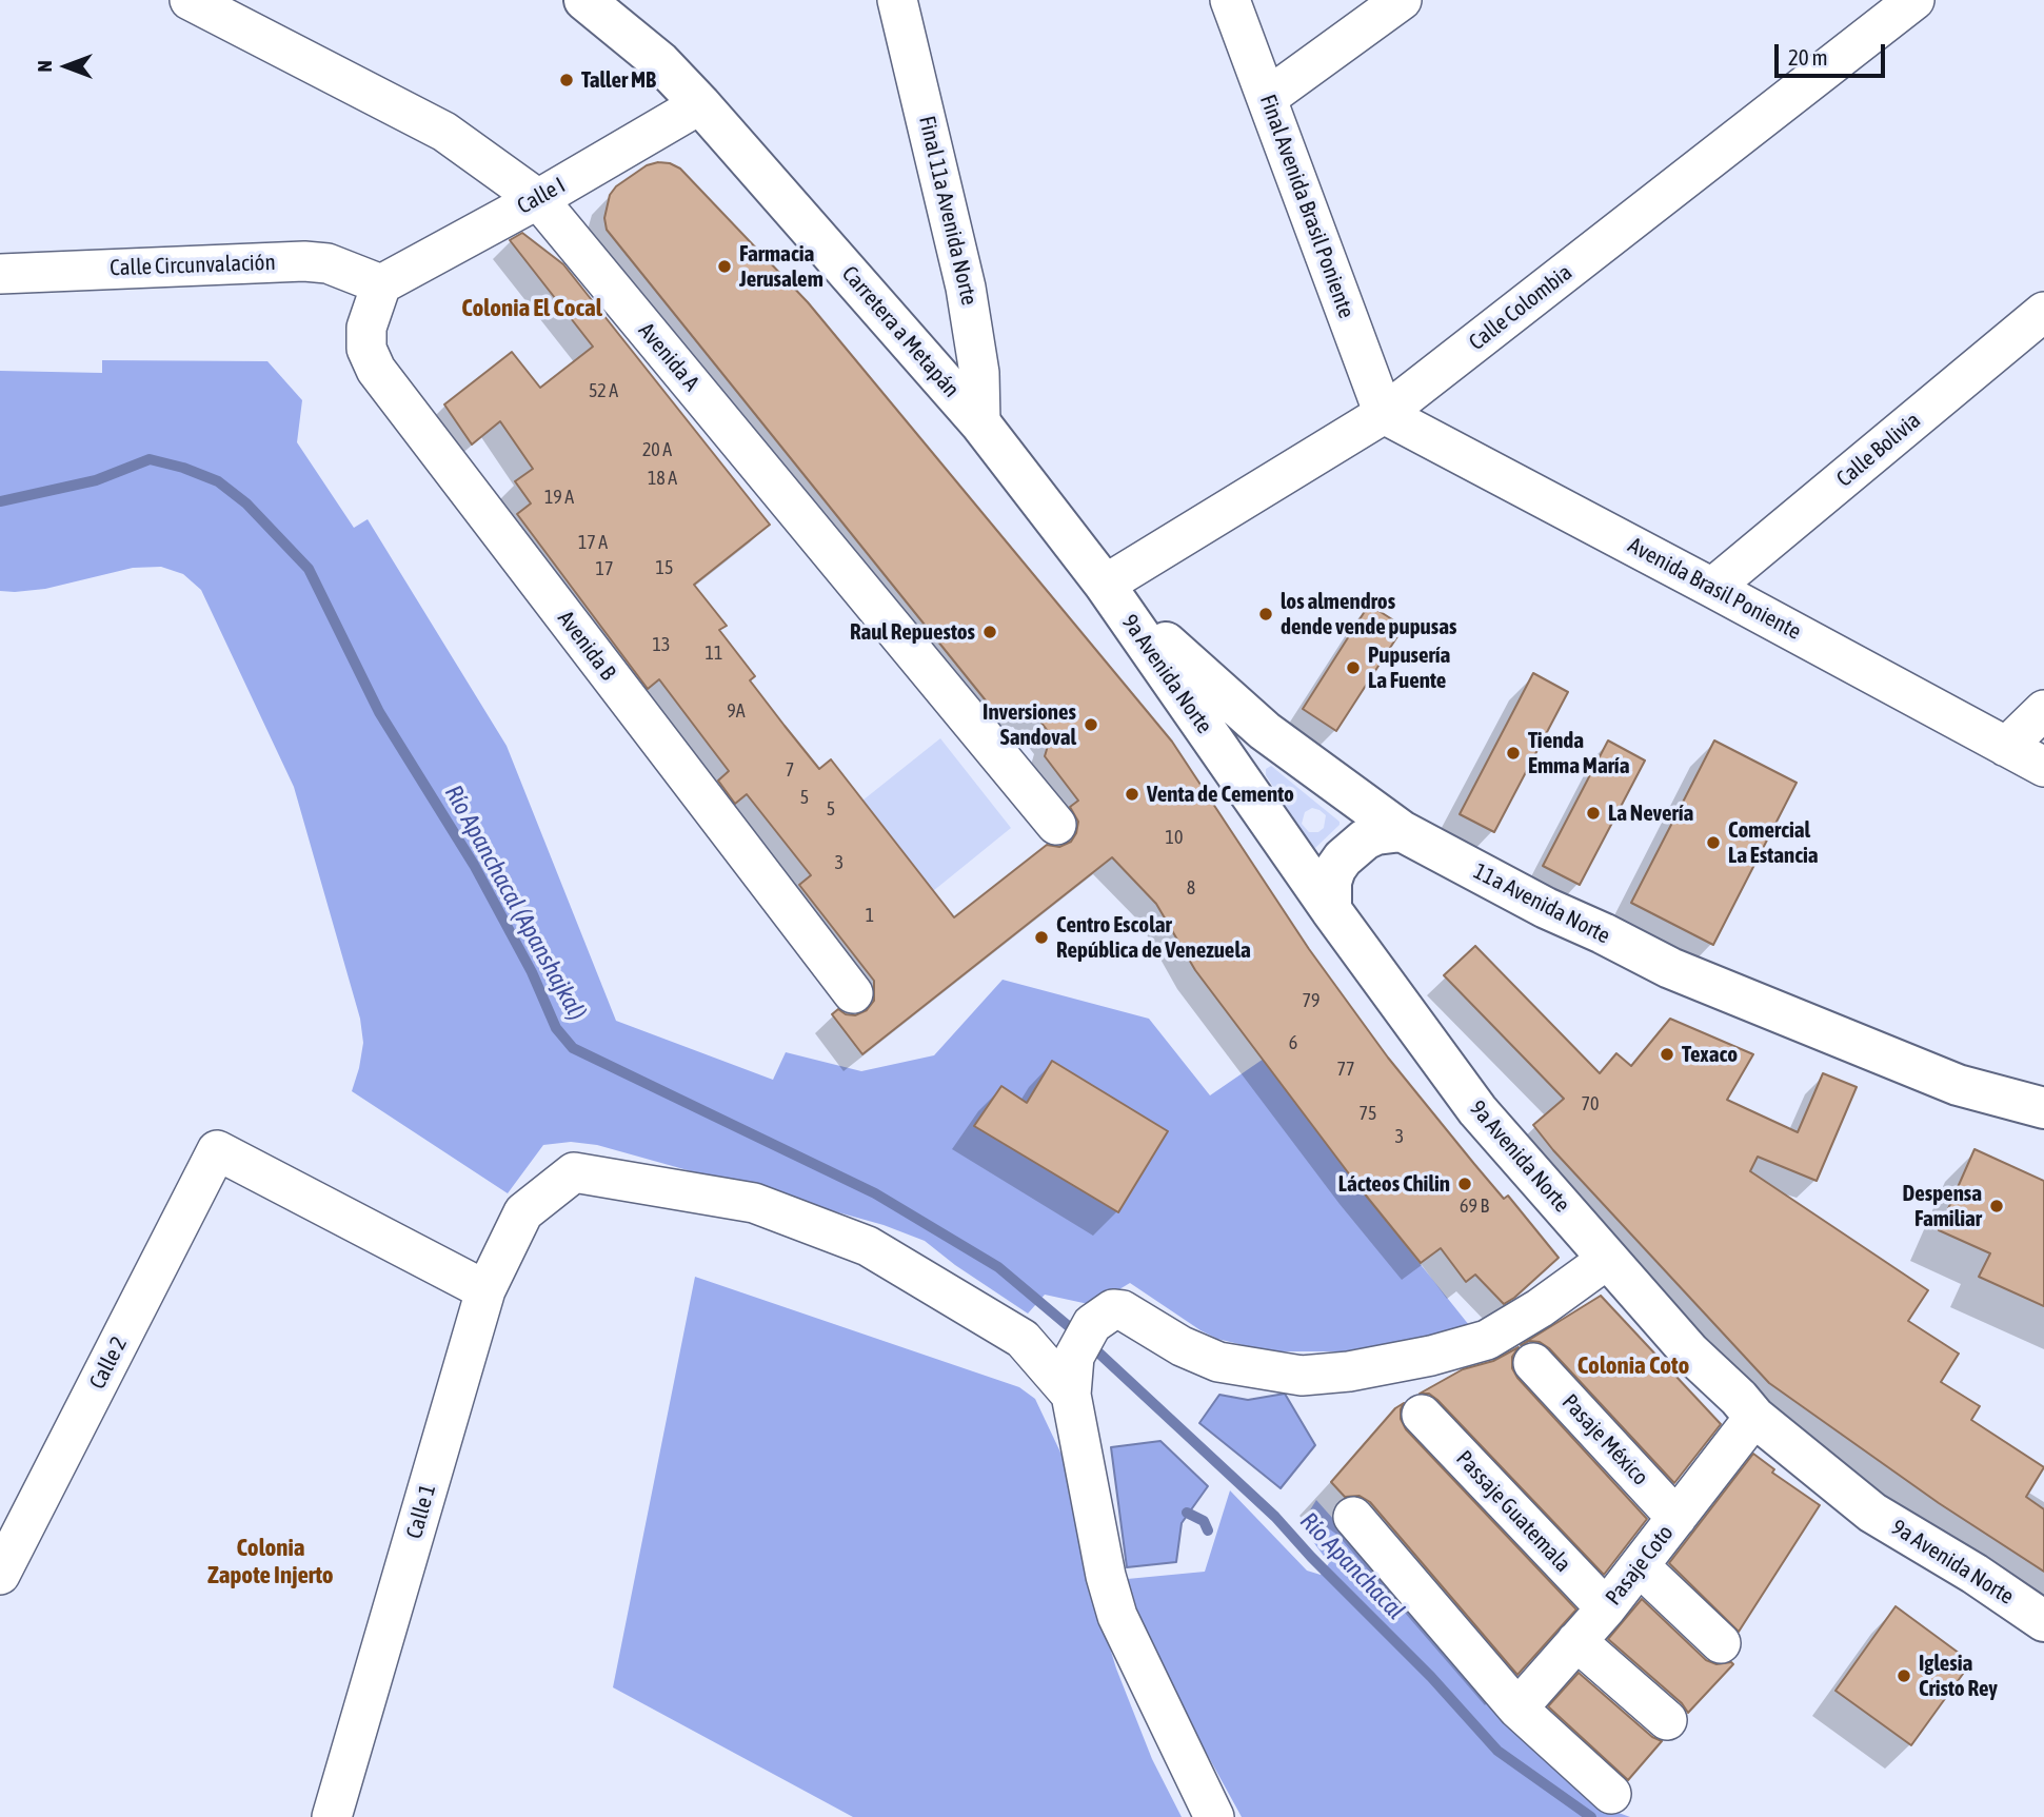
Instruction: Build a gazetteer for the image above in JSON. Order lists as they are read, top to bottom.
{
  "streets": {
    "main road": ["Carretera a Metapán", "9a Avenida Norte", "11a Avenida Norte"],
    "street": [
      "Calle I",
      "Final Avenida Brasil Poniente",
      "Final 11a Avenida Norte",
      "Calle Circunvalación",
      "Calle Colombia",
      "Avenida A",
      "Calle Bolivia",
      "Avenida Brasil Poniente",
      "Avenida B",
      "Calle 2",
      "Pasaje México",
      "Calle 1",
      "Passaje Guatemala",
      "Pasaje Coto"
    ]
  },
  "crossings": [
    ["Calle I", "Calle Circunvalación"],
    ["Calle I", "Carretera a Metapán"],
    ["Calle I", "Avenida A"],
    ["Calle I", "Avenida B"],
    ["Final Avenida Brasil Poniente", "Calle Colombia"],
    ["Final Avenida Brasil Poniente", "Avenida Brasil Poniente"],
    ["Final 11a Avenida Norte", "Carretera a Metapán"],
    ["Calle Circunvalación", "Avenida B"],
    ["Calle Colombia", "Carretera a Metapán"],
    ["Calle Colombia", "Avenida Brasil Poniente"],
    ["Calle Colombia", "9a Avenida Norte"],
    ["Calle Colombia", "11a Avenida Norte"],
    ["Carretera a Metapán", "9a Avenida Norte"],
    ["Carretera a Metapán", "11a Avenida Norte"],
    ["Calle Bolivia", "Avenida Brasil Poniente"],
    ["9a Avenida Norte", "11a Avenida Norte"],
    ["9a Avenida Norte", "Pasaje Coto"],
    ["Calle 2", "Calle 1"],
    ["Pasaje México", "Pasaje Coto"],
    ["Passaje Guatemala", "Pasaje Coto"]
  ],
  "districts": ["Colonia El Cocal", "Colonia Coto", "Colonia Zapote Injerto"],
  "water": ["Río Apanchacal (Apanshajkal)", "Río Apanchacal"],
  "places": [
    "Taller MB",
    "Farmacia Jerusalem",
    "los almendros dende vende pupusas",
    "Raul Repuestos",
    "Pupusería La Fuente",
    "Inversiones Sandoval",
    "Tienda Emma María",
    "Venta de Cemento",
    "La Nevería",
    "Comercial La Estancia",
    "Centro Escolar República de Venezuela",
    "Texaco",
    "Lácteos Chilin",
    "Despensa Familiar",
    "Iglesia Cristo Rey"
  ],
  "house_numbers": [
    "52 A",
    "20 A",
    "18 A",
    "19 A",
    "17 A",
    "15",
    "17",
    "13",
    "11",
    "9A",
    "7",
    "5",
    "5",
    "10",
    "3",
    "8",
    "1",
    "79",
    "6",
    "77",
    "70",
    "75",
    "3",
    "69 B"
  ],
  "scale_bar": "20 m",
  "north": "left"
}
